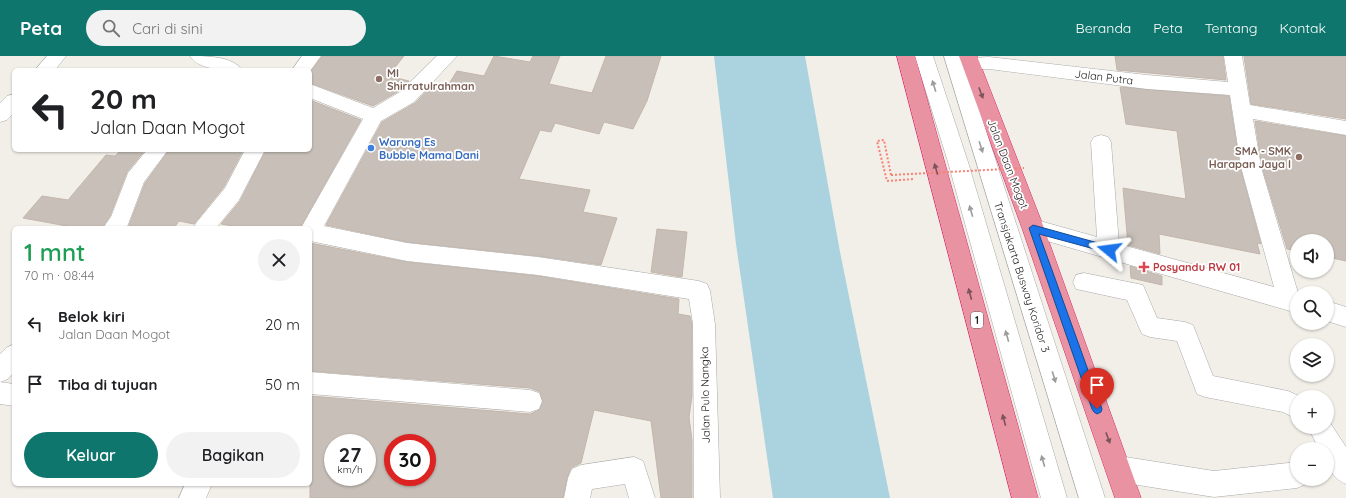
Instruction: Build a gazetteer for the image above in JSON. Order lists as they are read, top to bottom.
{
  "streets": {
    "highway": ["Jalan Daan Mogot", "1"],
    "street": ["Jalan Putra", "Transjakarta Busway Koridor 3", "Jalan Pulo Nangka"]
  },
  "crossings": [
    ["Jalan Putra", "Jalan Daan Mogot"],
    ["Jalan Putra", "Transjakarta Busway Koridor 3"],
    ["Jalan Daan Mogot", "Transjakarta Busway Koridor 3"]
  ],
  "places": {
    "other": ["MI Shirratulrahman", "Warung Es Bubble Mama Dani", "SMA - SMK Harapan Jaya I"],
    "health": ["Posyandu RW 01"]
  },
  "page": {
    "header": "Peta",
    "search": "Cari di sini",
    "nav": [
      "Beranda",
      "Peta",
      "Tentang",
      "Kontak"
    ],
    "turn": ["20 m", "Jalan Daan Mogot"],
    "heading": ["1 mnt", "70 m · 08:44"],
    "map_buttons": ["+", "−"],
    "list": [
      {
        "name": "Belok kiri",
        "note": "Jalan Daan Mogot",
        "value": "20 m"
      },
      {
        "name": "Tiba di tujuan",
        "value": "50 m"
      }
    ],
    "buttons": ["Keluar", "Bagikan"],
    "speed": "27 km/h",
    "limit": "30"
  }
}
